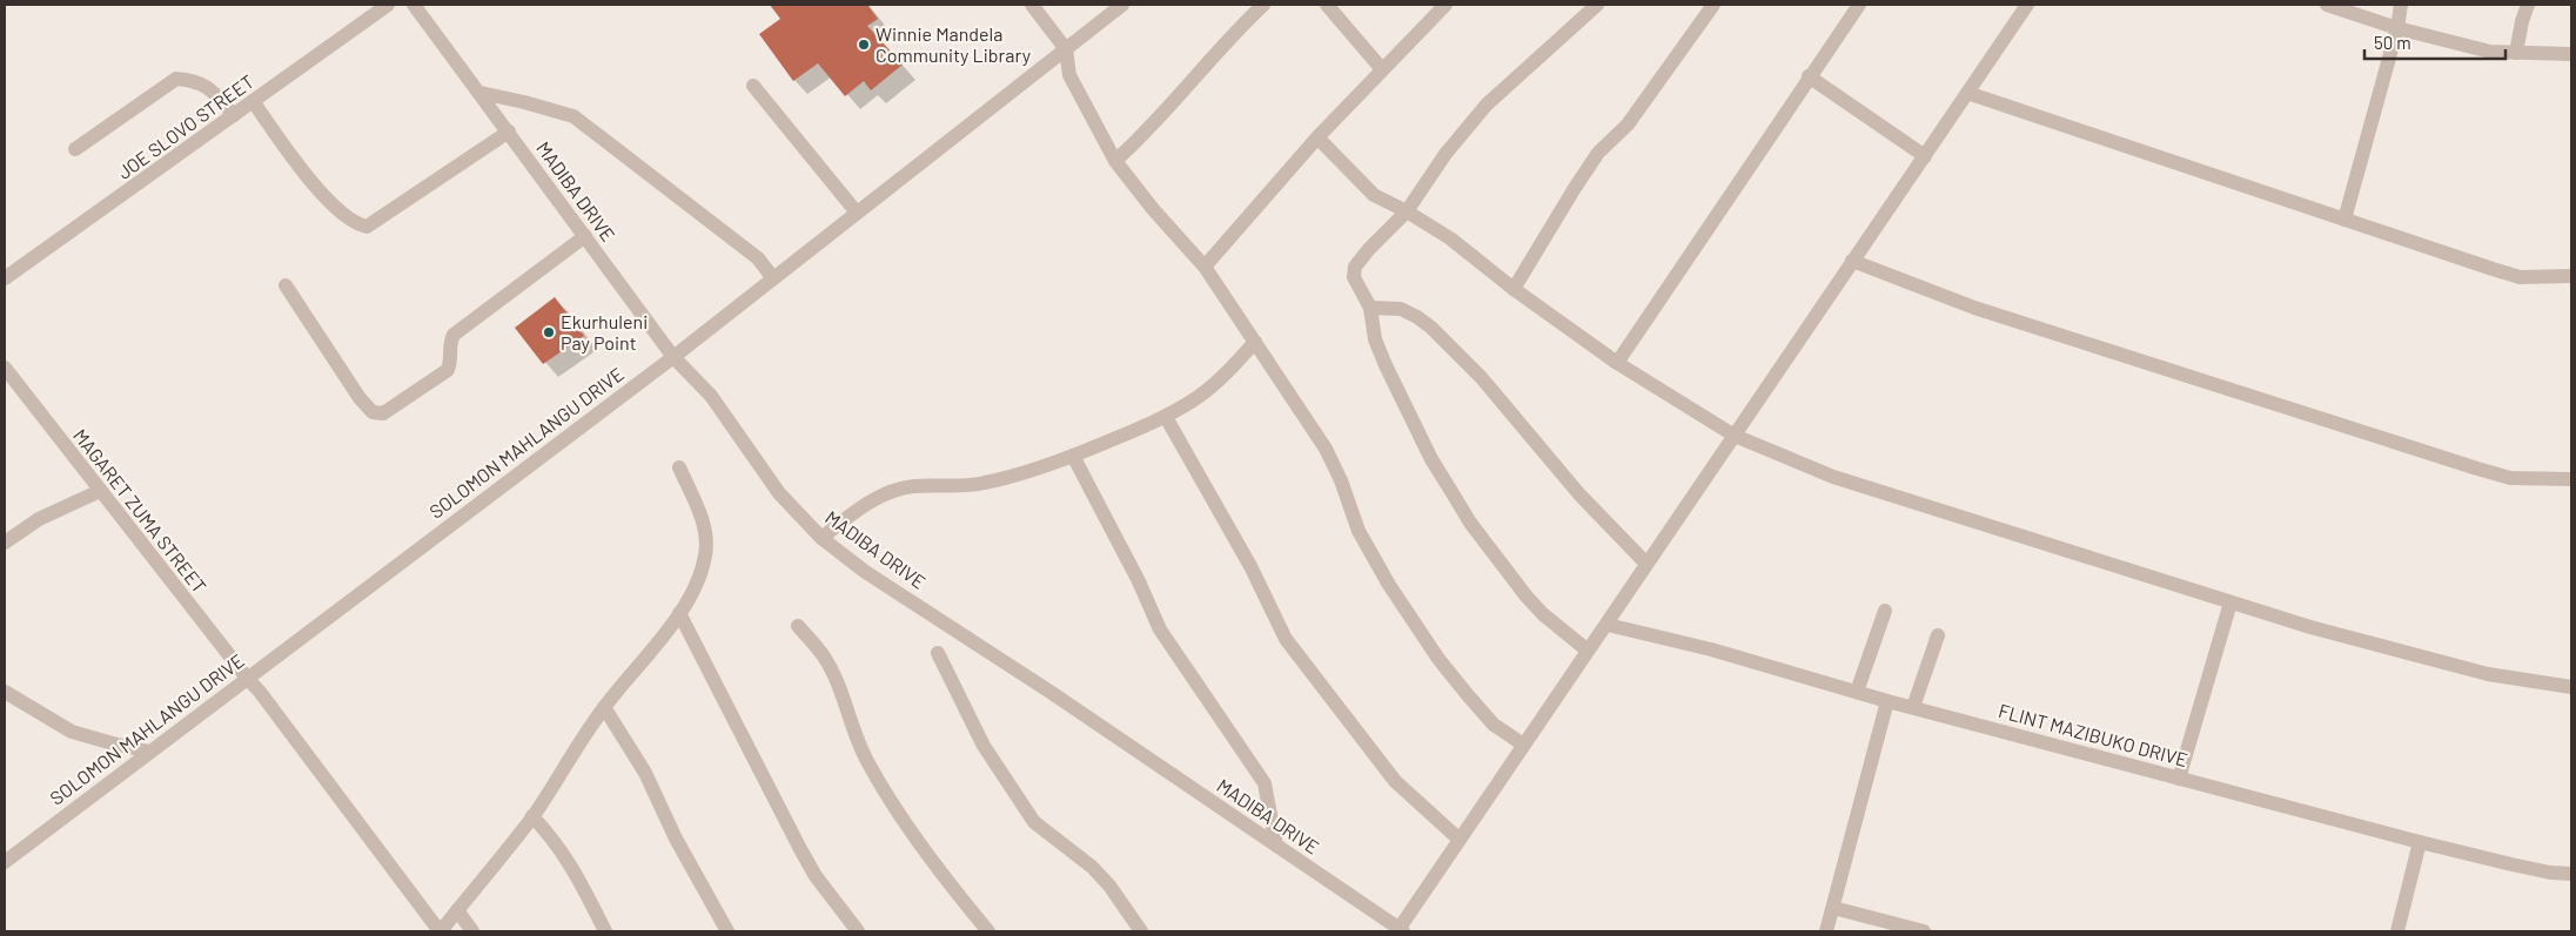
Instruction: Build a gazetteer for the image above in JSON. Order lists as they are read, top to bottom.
{
  "streets": {
    "street": [
      "JOE SLOVO STREET",
      "MADIBA DRIVE",
      "SOLOMON MAHLANGU DRIVE",
      "MAGARET ZUMA STREET",
      "FLINT MAZIBUKO DRIVE"
    ]
  },
  "crossings": [
    ["MADIBA DRIVE", "SOLOMON MAHLANGU DRIVE"],
    ["SOLOMON MAHLANGU DRIVE", "MAGARET ZUMA STREET"]
  ],
  "places": ["Winnie Mandela Community Library", "Ekurhuleni Pay Point"],
  "scale_bar": "50 m"
}
